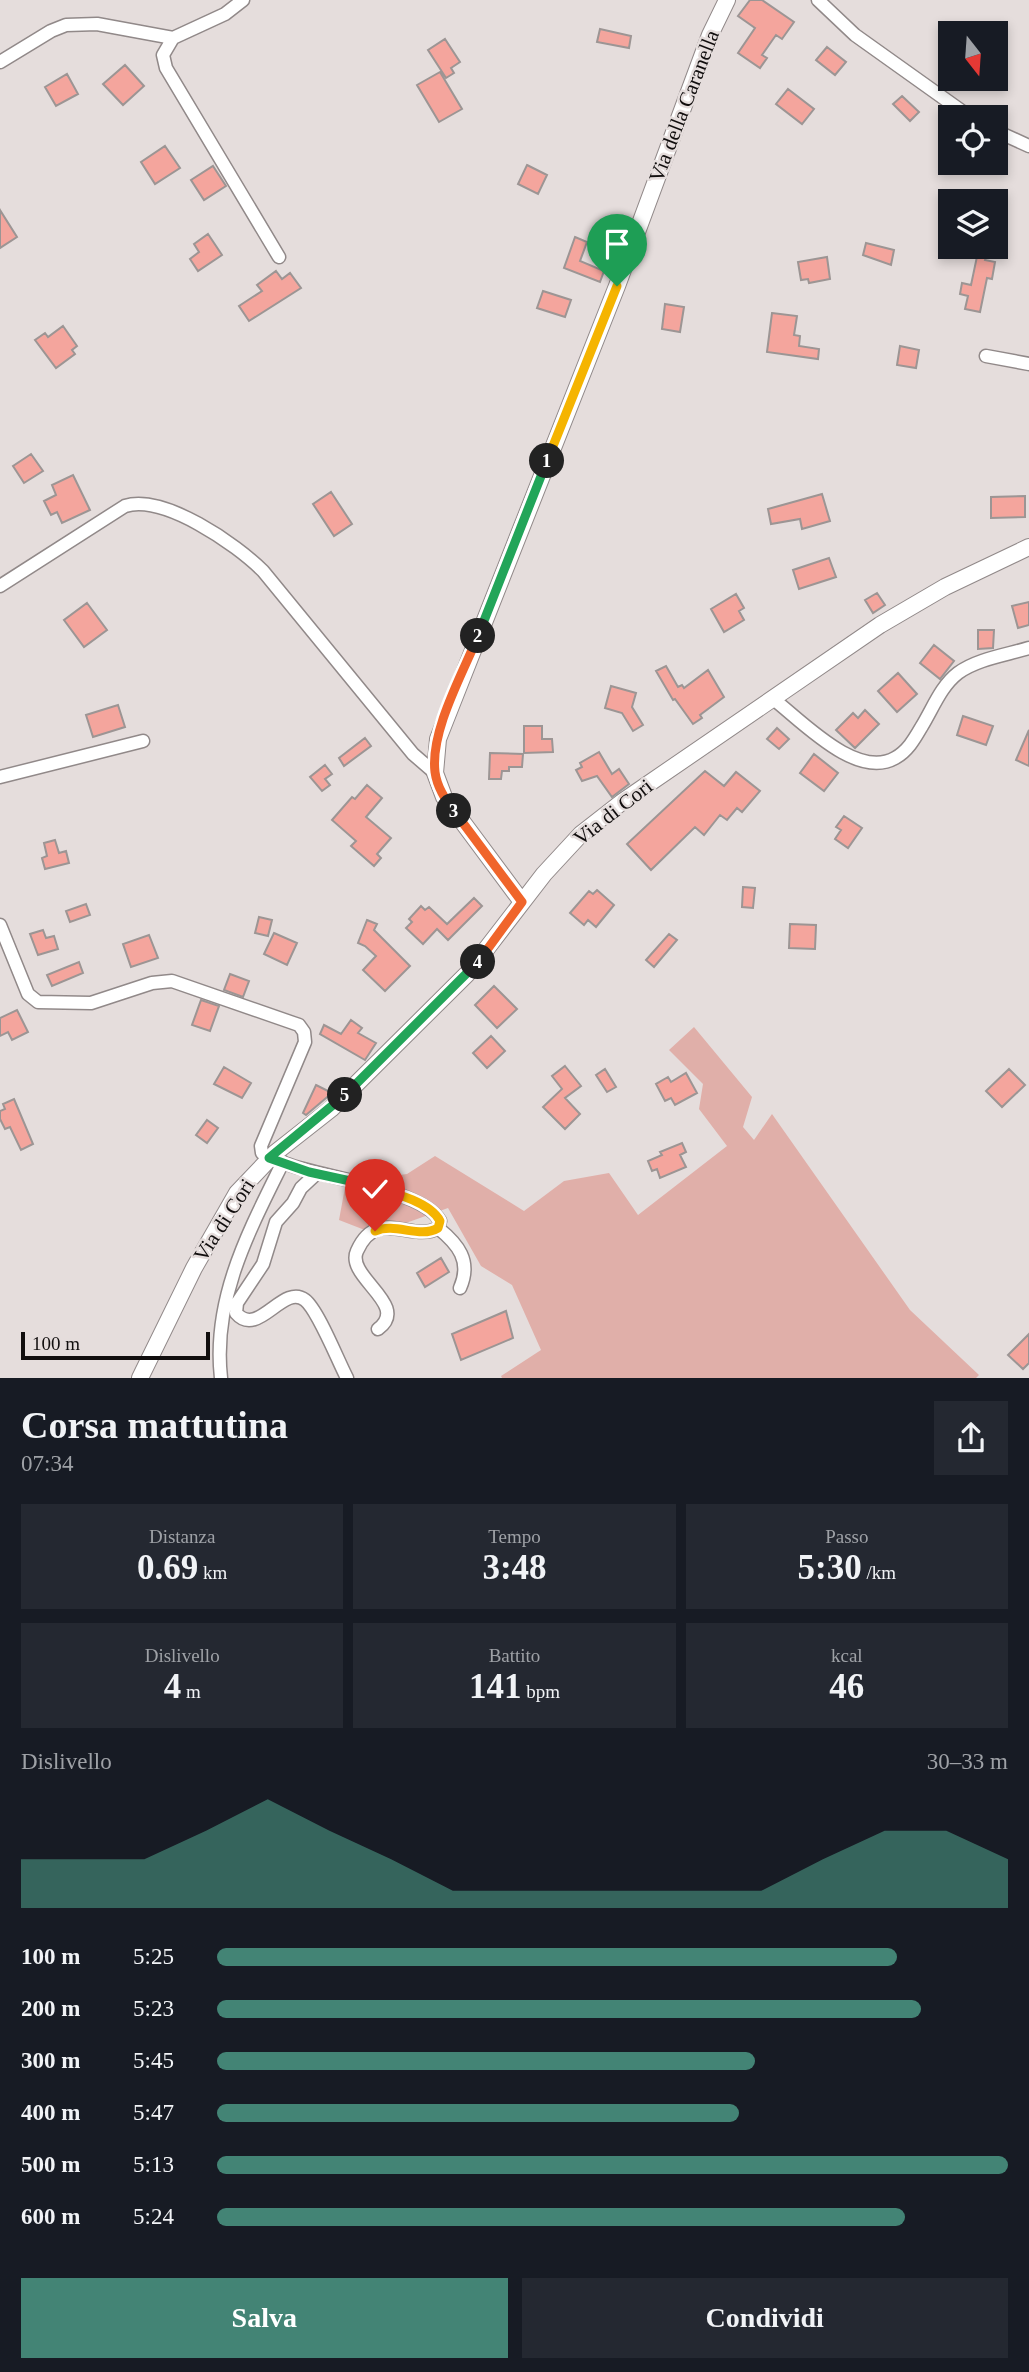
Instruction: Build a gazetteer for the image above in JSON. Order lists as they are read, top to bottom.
{
  "streets": {
    "main road": ["Via della Caranella", "Via di Cori"]
  },
  "scale_bar": "100 m",
  "north": "bottom",
  "page": {
    "pins": [
      "1",
      "2",
      "3",
      "4",
      "5"
    ],
    "scale": "100 m",
    "heading": ["Corsa mattutina", "07:34"],
    "stats": [
      ["Distanza", "0.69 km"],
      ["Tempo", "3:48"],
      ["Passo", "5:30 /km"],
      ["Dislivello", "4 m"],
      ["Battito", "141 bpm"],
      ["kcal", "46"]
    ],
    "chart": ["Dislivello", "30–33 m"],
    "list": [
      {
        "name": "100 m",
        "note": "5:25"
      },
      {
        "name": "200 m",
        "note": "5:23"
      },
      {
        "name": "300 m",
        "note": "5:45"
      },
      {
        "name": "400 m",
        "note": "5:47"
      },
      {
        "name": "500 m",
        "note": "5:13"
      },
      {
        "name": "600 m",
        "note": "5:24"
      }
    ],
    "buttons": ["Salva", "Condividi"]
  }
}
